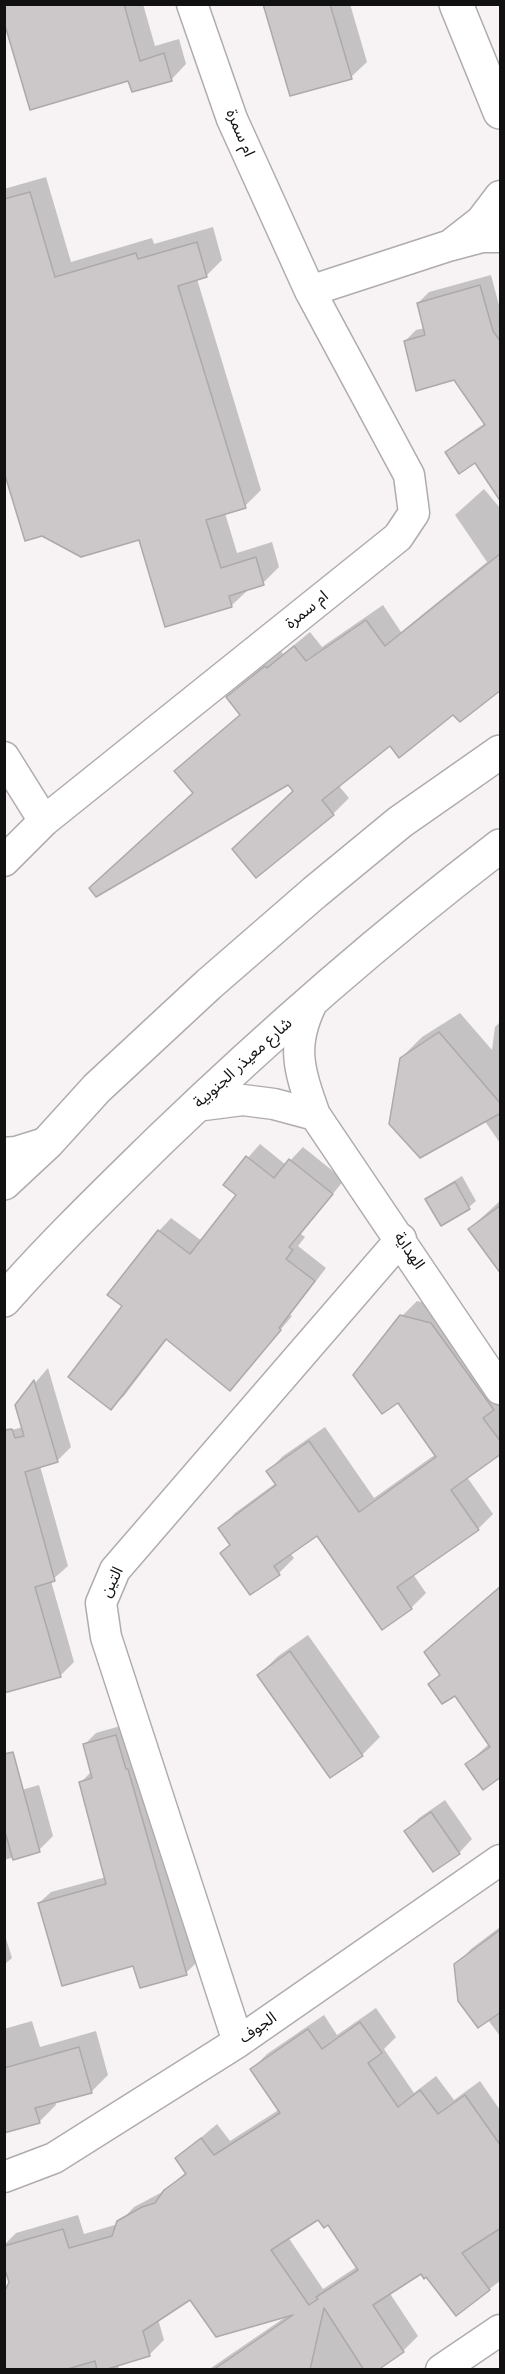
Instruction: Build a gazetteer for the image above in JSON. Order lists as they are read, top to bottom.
{
  "streets": {
    "street": [
      "ام سمرة",
      "شارع معيذر الجنوبية",
      "الهداية",
      "التين",
      "الجوف"
    ]
  },
  "crossings": [
    ["شارع معيذر الجنوبية", "الهداية"],
    ["الهداية", "التين"],
    ["التين", "الجوف"]
  ]
}
